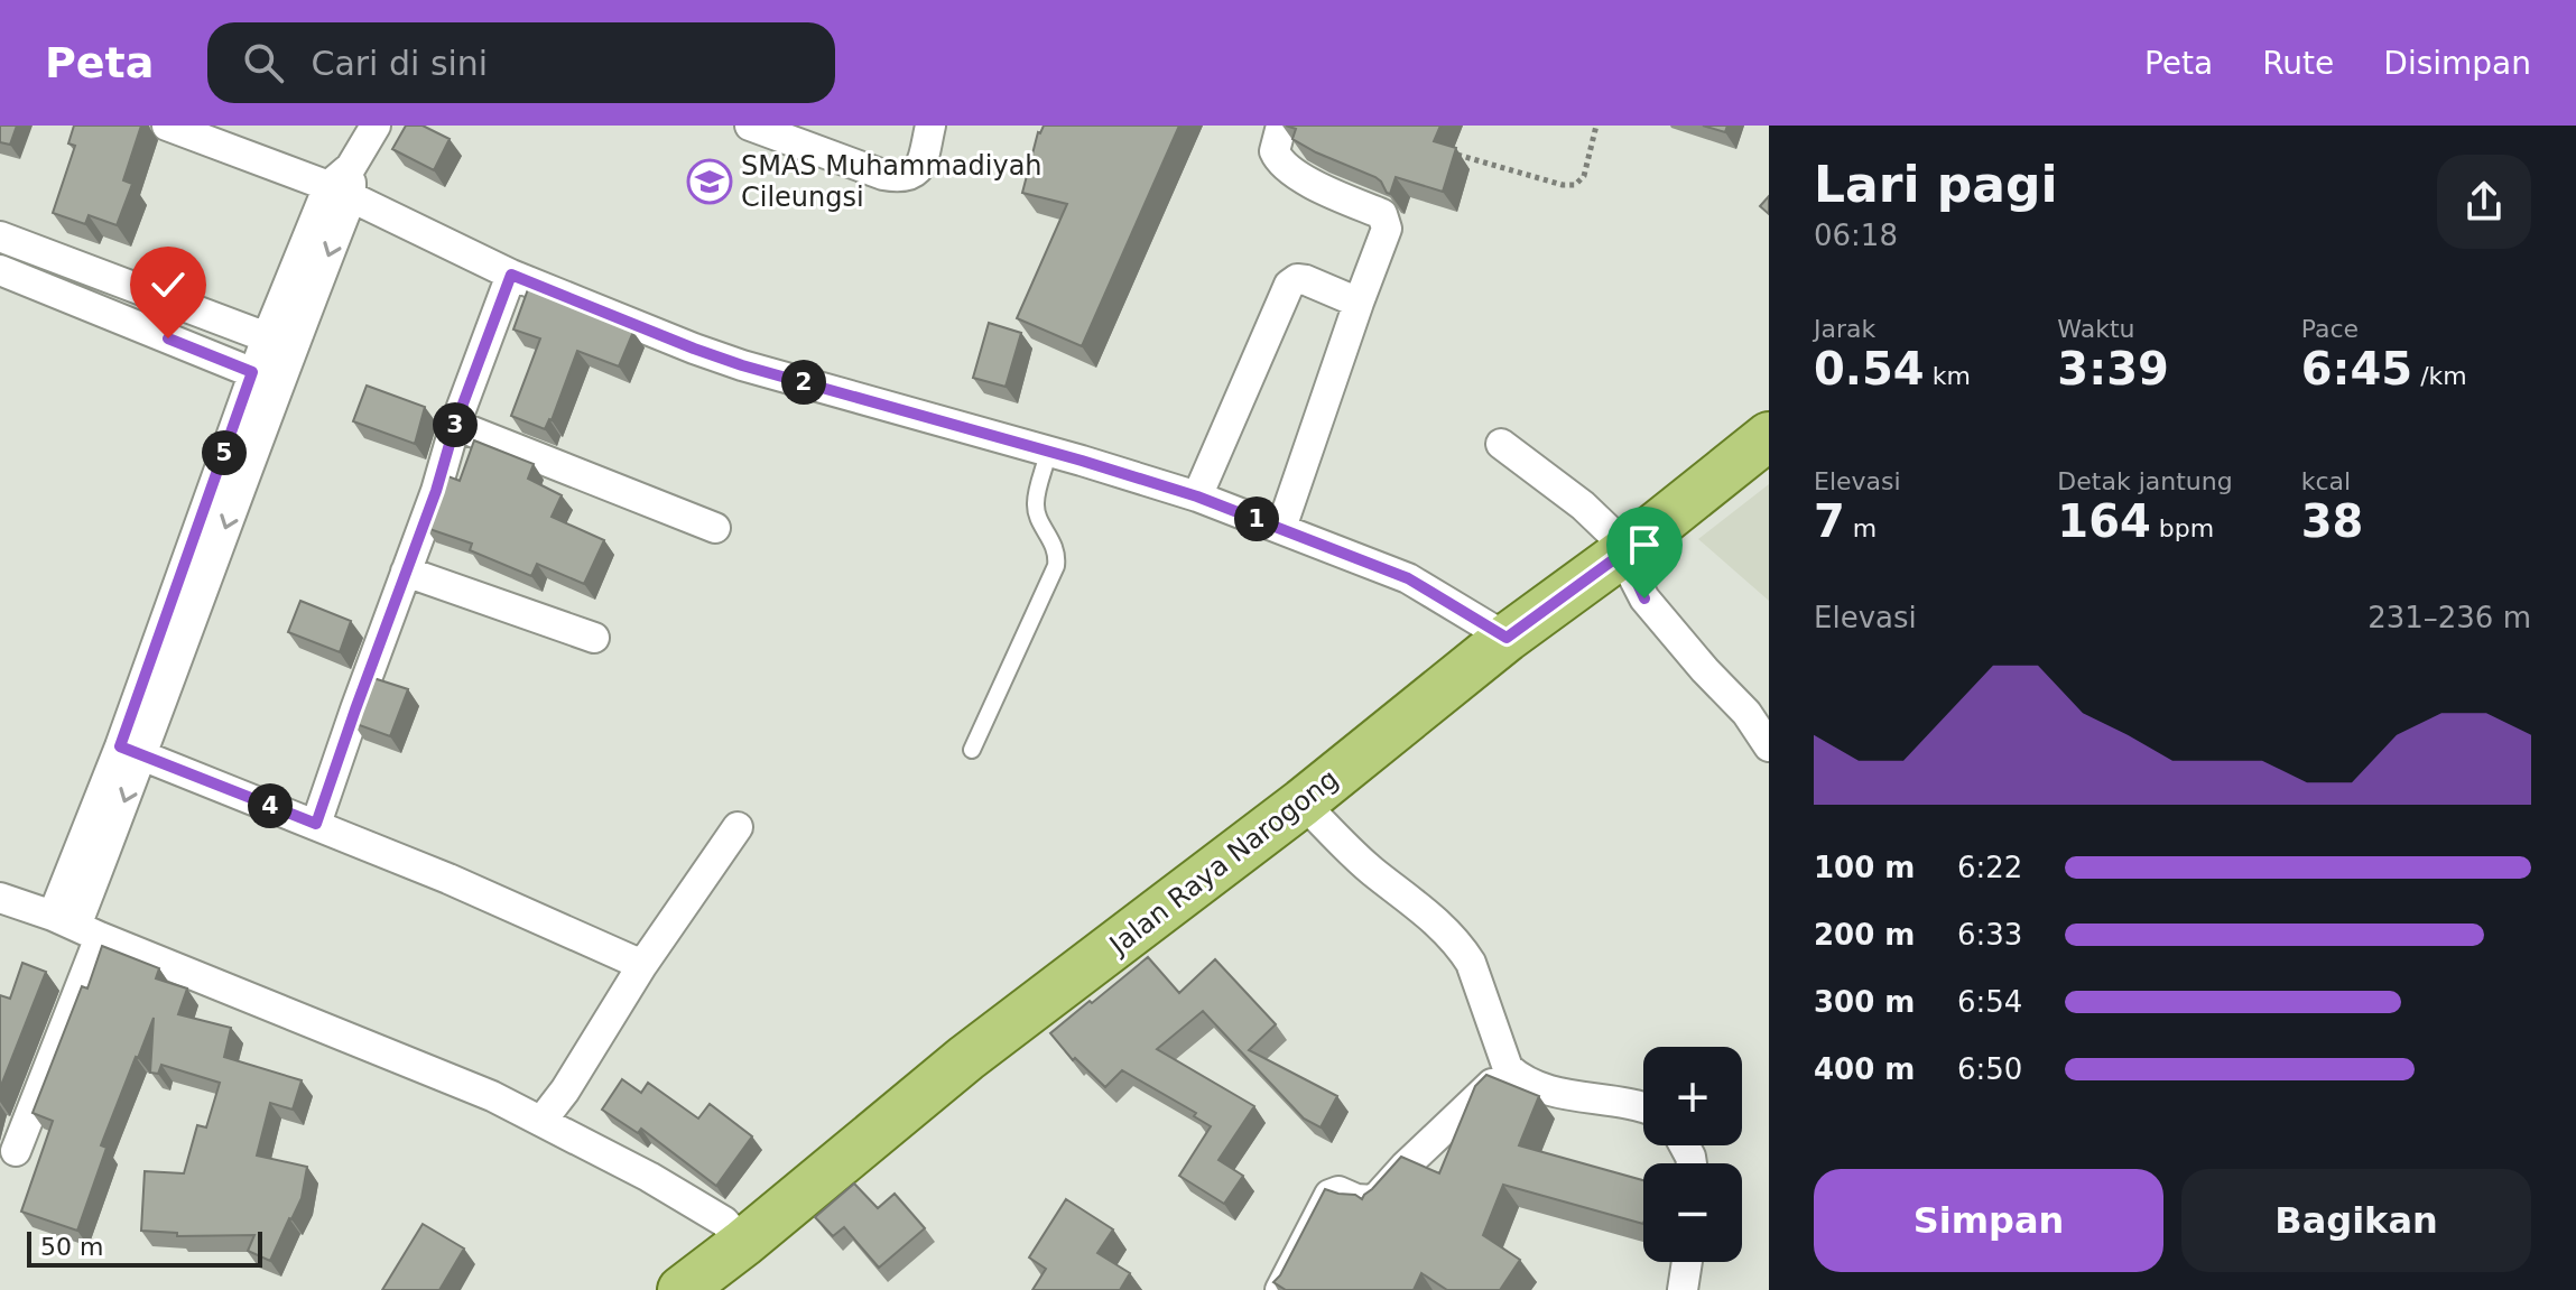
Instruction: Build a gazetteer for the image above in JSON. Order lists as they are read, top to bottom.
{
  "streets": {
    "main road": ["Jalan Raya Narogong"]
  },
  "places": {
    "school or university": ["SMAS Muhammadiyah Cileungsi"]
  },
  "scale_bar": "50 m",
  "page": {
    "header": "Peta",
    "search": "Cari di sini",
    "nav": ["Peta", "Rute", "Disimpan"],
    "heading": ["Lari pagi", "06:18"],
    "stats": [
      ["Jarak", "0.54 km"],
      ["Waktu", "3:39"],
      ["Pace", "6:45 /km"],
      ["Elevasi", "7 m"],
      ["Detak jantung", "164 bpm"],
      ["kcal", "38"]
    ],
    "pins": [
      "2",
      "3",
      "5",
      "1",
      "4"
    ],
    "chart": ["Elevasi", "231–236 m"],
    "list": [
      {
        "name": "100 m",
        "note": "6:22"
      },
      {
        "name": "200 m",
        "note": "6:33"
      },
      {
        "name": "300 m",
        "note": "6:54"
      },
      {
        "name": "400 m",
        "note": "6:50"
      }
    ],
    "map_buttons": ["+", "−"],
    "buttons": ["Simpan", "Bagikan"],
    "scale": "50 m"
  }
}
